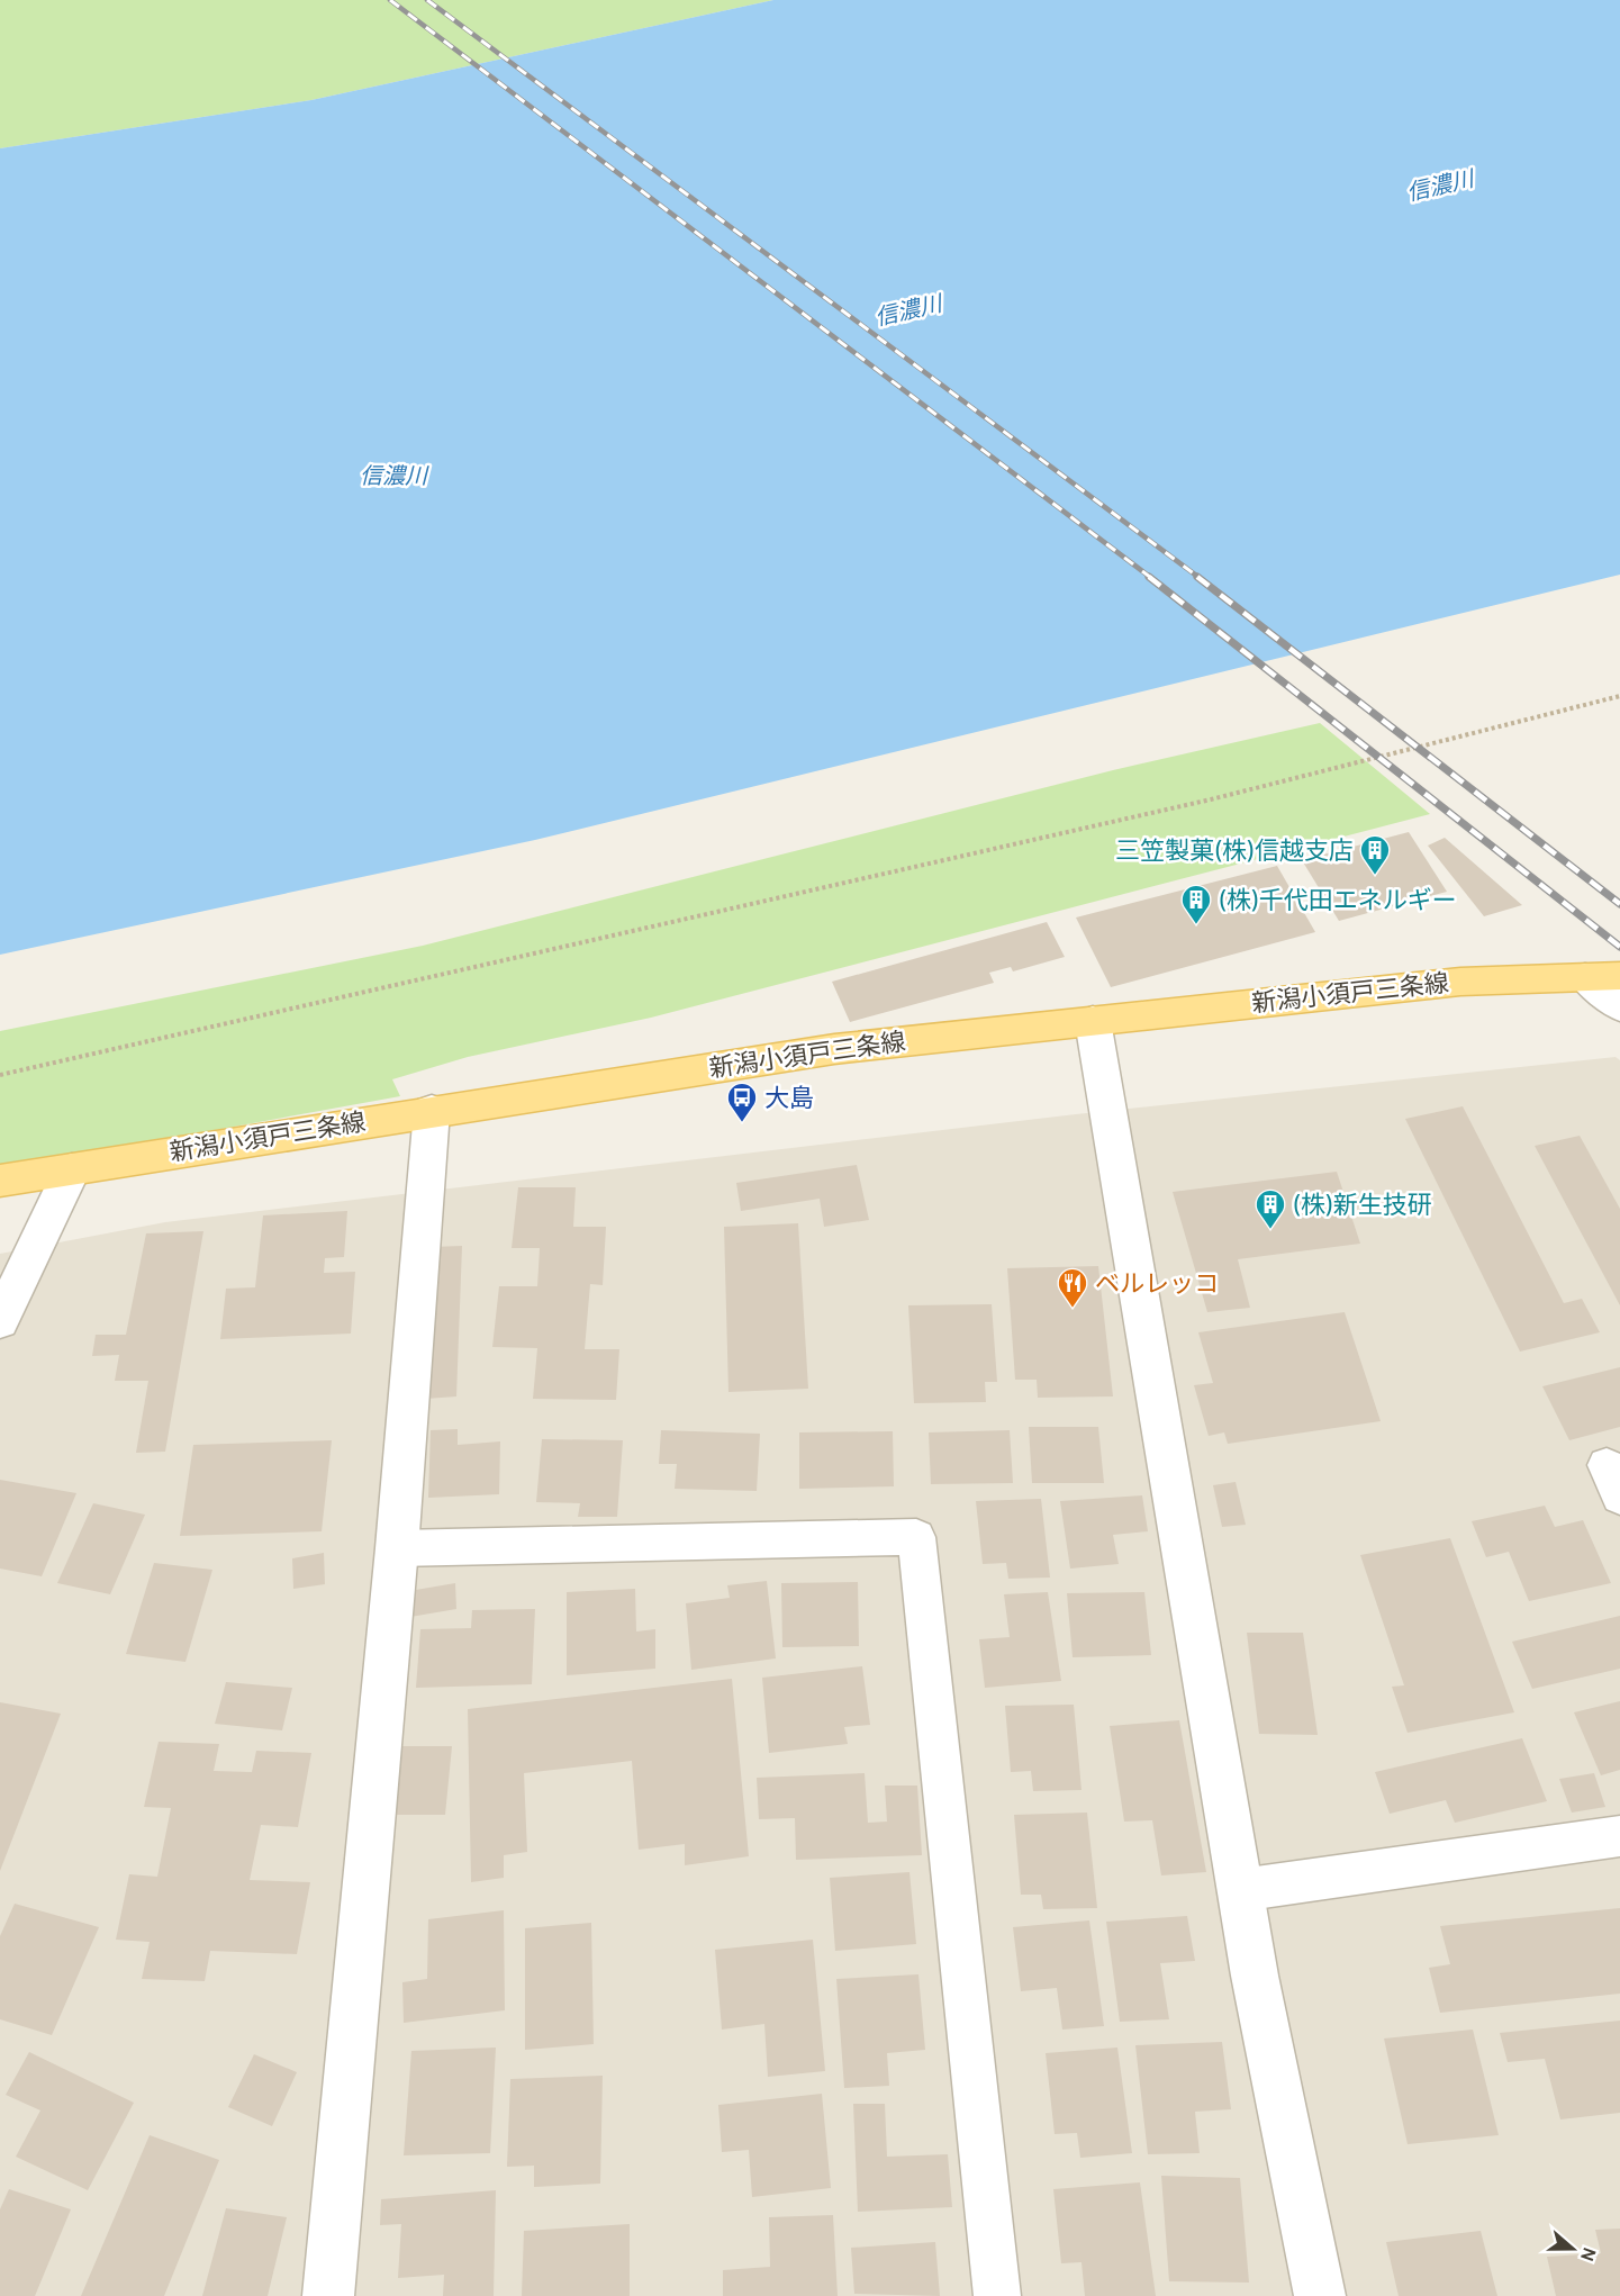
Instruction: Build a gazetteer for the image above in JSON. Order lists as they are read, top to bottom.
{
  "streets": {
    "main road": ["新潟小須戸三条線"]
  },
  "water": ["信濃川"],
  "places": {
    "building": ["三笠製菓(株)信越支店", "(株)千代田エネルギー", "(株)新生技研"],
    "bus stop": ["大島"],
    "restaurant": ["ベルレッコ"]
  },
  "north": "right"
}
